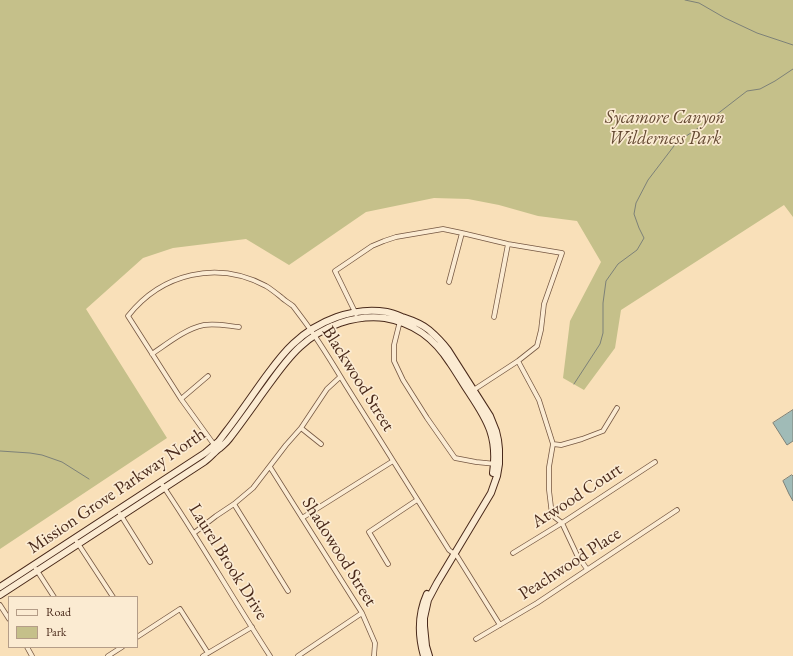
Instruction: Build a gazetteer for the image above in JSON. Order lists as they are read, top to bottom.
{
  "streets": {
    "street": [
      "Blackwood Street",
      "Mission Grove Parkway North",
      "Atwood Court",
      "Shadowood Street",
      "Laurel Brook Drive",
      "Peachwood Place"
    ]
  },
  "crossings": [
    ["Blackwood Street", "Mission Grove Parkway North"],
    ["Blackwood Street", "Peachwood Place"],
    ["Mission Grove Parkway North", "Laurel Brook Drive"]
  ],
  "parks": ["Sycamore Canyon Wilderness Park"],
  "legend": ["Road", "Park"]
}
